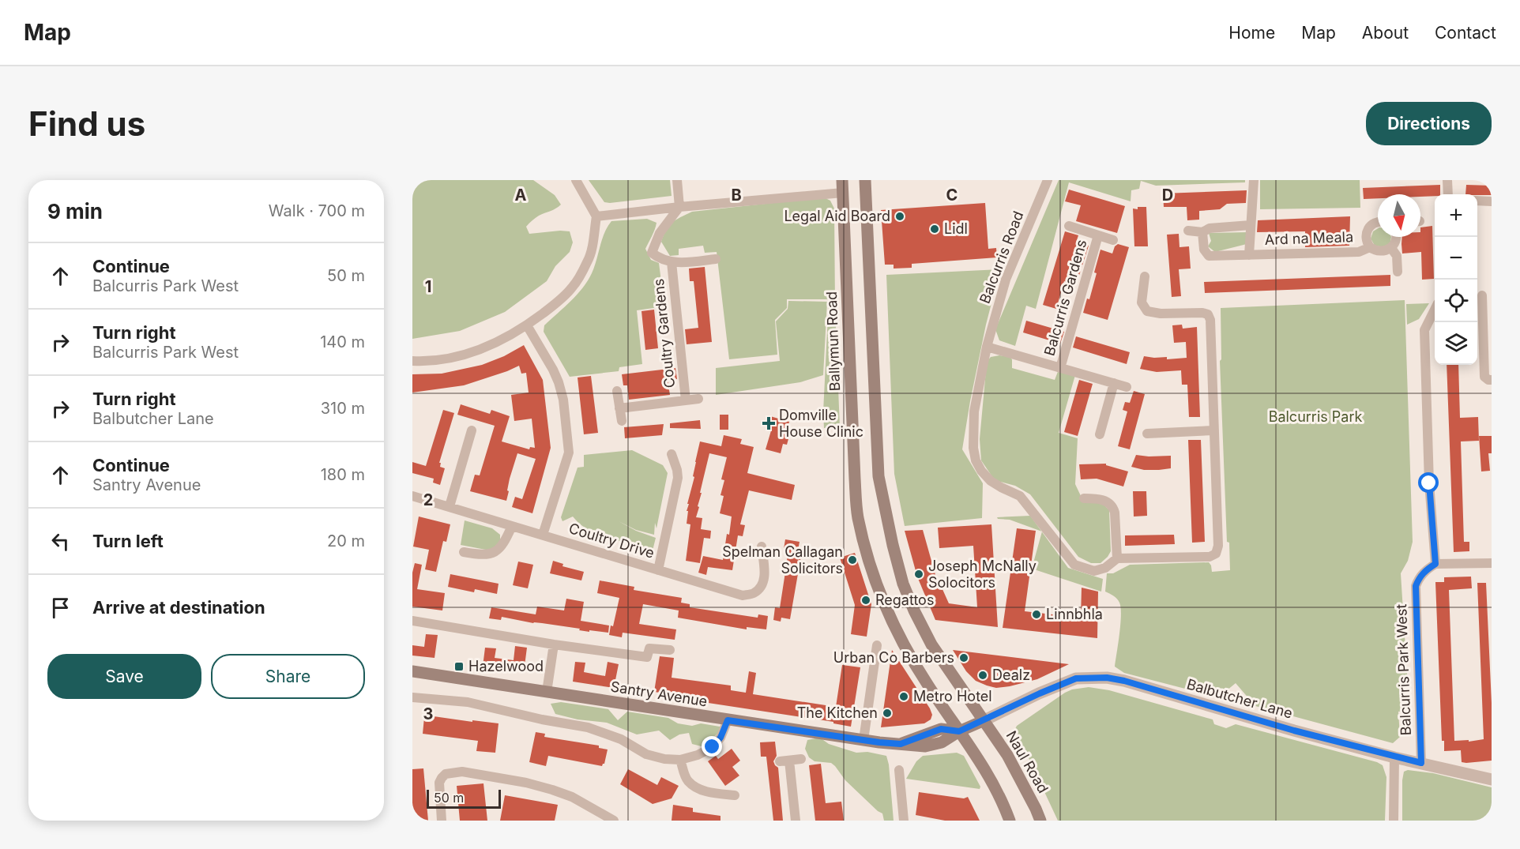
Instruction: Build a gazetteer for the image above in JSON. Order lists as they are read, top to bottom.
{
  "streets": {
    "main road": ["Ballymun Road", "Santry Avenue", "Naul Road"],
    "street": [
      "Ard na Meala",
      "Balcurris Road",
      "Balcurris Gardens",
      "Coultry Gardens",
      "Coultry Drive",
      "Balcurris Park West",
      "Balbutcher Lane"
    ]
  },
  "crossings": [
    ["Ballymun Road", "Santry Avenue"],
    ["Balcurris Park West", "Balbutcher Lane"],
    ["Santry Avenue", "Balbutcher Lane"],
    ["Santry Avenue", "Naul Road"],
    ["Balbutcher Lane", "Naul Road"]
  ],
  "parks": ["Balcurris Park"],
  "places": {
    "other": [
      "Legal Aid Board",
      "Lidl",
      "Spelman Callagan Solicitors",
      "Joseph McNally Solocitors",
      "Regattos",
      "Linnbhla",
      "Urban Co Barbers",
      "Dealz",
      "Metro Hotel",
      "The Kitchen"
    ],
    "health": ["Domville House Clinic"],
    "transit": ["Hazelwood"]
  },
  "scale_bar": "50 m",
  "north": "bottom",
  "page": {
    "header": "Map",
    "nav": [
      "Home",
      "Map",
      "About",
      "Contact"
    ],
    "buttons": [
      "Directions",
      ["Save", "Share"]
    ],
    "title": "Find us",
    "heading": ["9 min", "Walk · 700 m"],
    "map_buttons": ["+", "−"],
    "list": [
      ["Continue", "Balcurris Park West", "50 m"],
      ["Turn right", "Balcurris Park West", "140 m"],
      ["Turn right", "Balbutcher Lane", "310 m"],
      ["Continue", "Santry Avenue", "180 m"],
      ["Turn left", "20 m"],
      "Arrive at destination"
    ],
    "scale": "50 m"
  },
  "grid": {
    "columns": [
      "A",
      "B",
      "C",
      "D"
    ],
    "rows": ["1", "2", "3"]
  }
}
